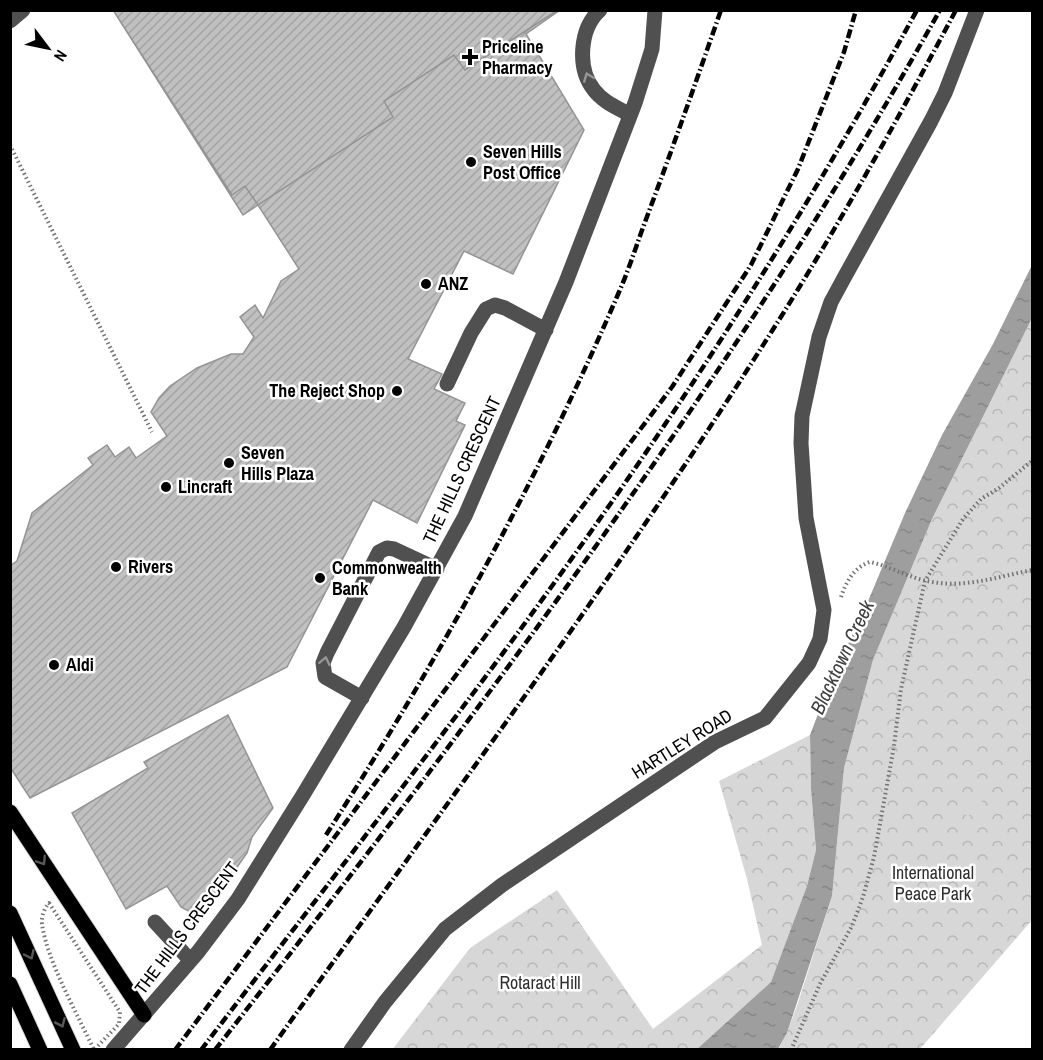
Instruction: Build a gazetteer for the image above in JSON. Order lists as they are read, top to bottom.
{
  "streets": {
    "street": ["THE HILLS CRESCENT", "HARTLEY ROAD"]
  },
  "water": ["Blacktown Creek"],
  "parks": ["International Peace Park", "Rotaract Hill"],
  "places": {
    "health": ["Priceline Pharmacy"],
    "other": [
      "Seven Hills Post Office",
      "ANZ",
      "The Reject Shop",
      "Seven Hills Plaza",
      "Lincraft",
      "Rivers",
      "Commonwealth Bank",
      "Aldi"
    ]
  },
  "north": "bottom right"
}
